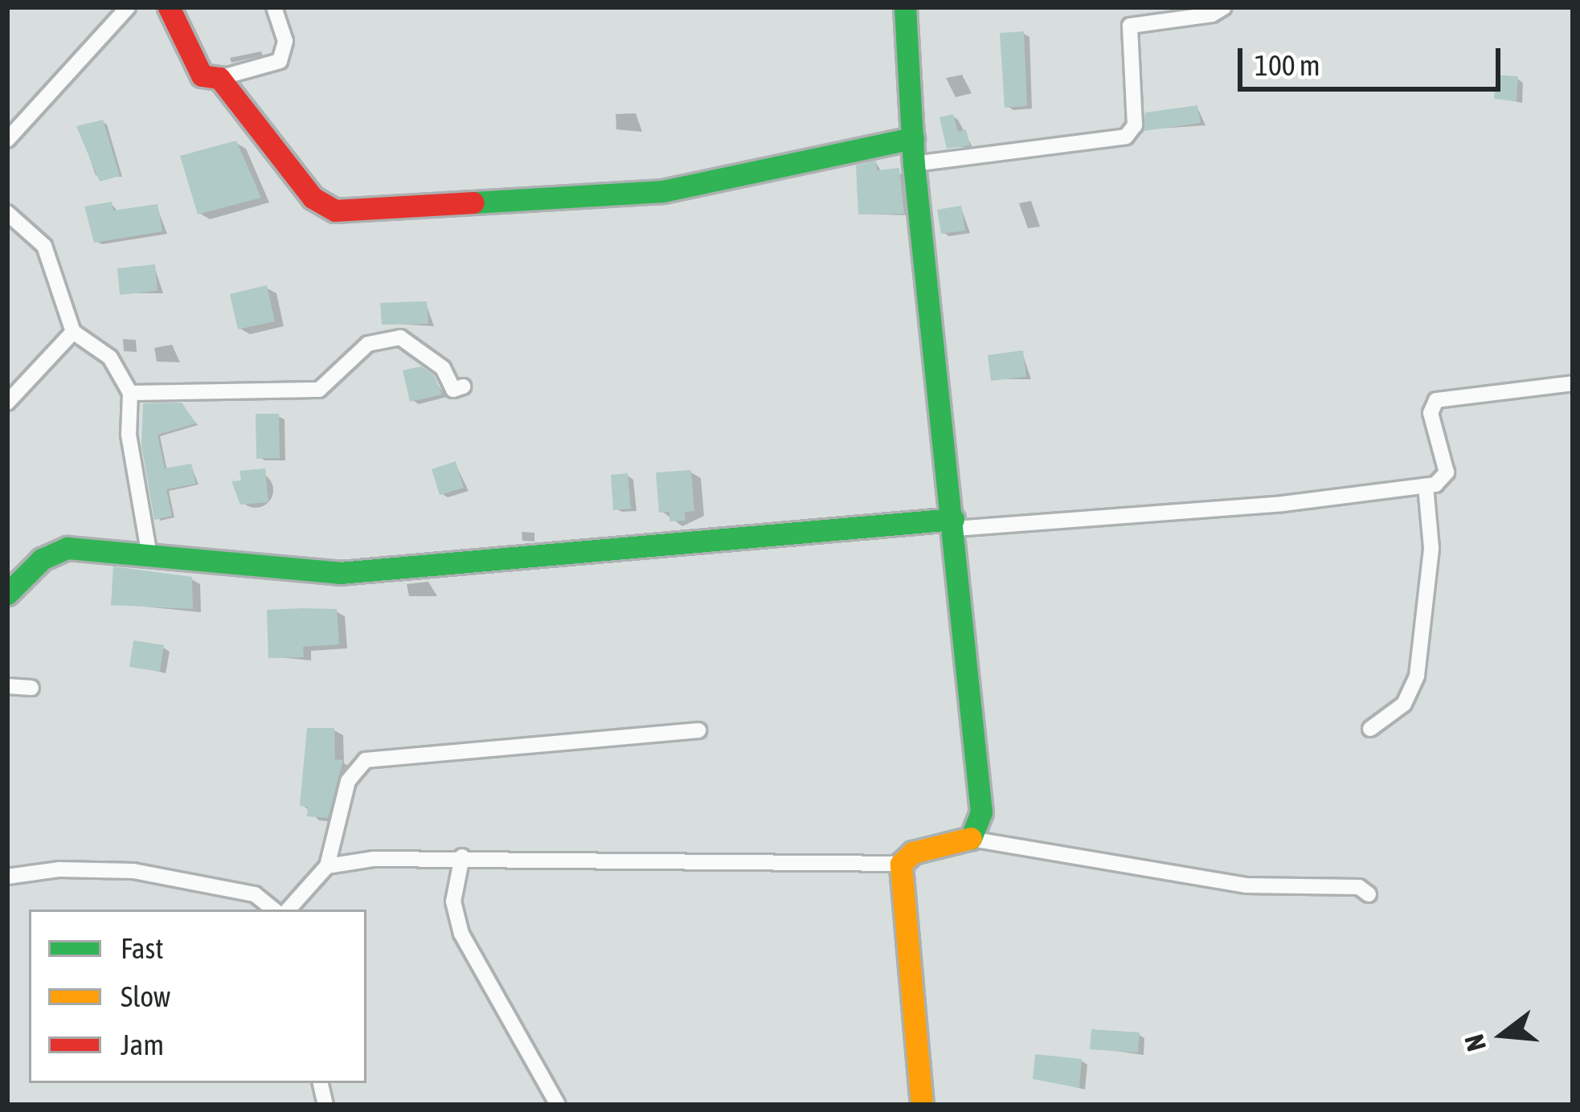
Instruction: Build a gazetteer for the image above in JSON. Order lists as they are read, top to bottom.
{
  "legend": ["Fast", "Slow", "Jam"],
  "scale_bar": "100 m",
  "north": "left"
}
